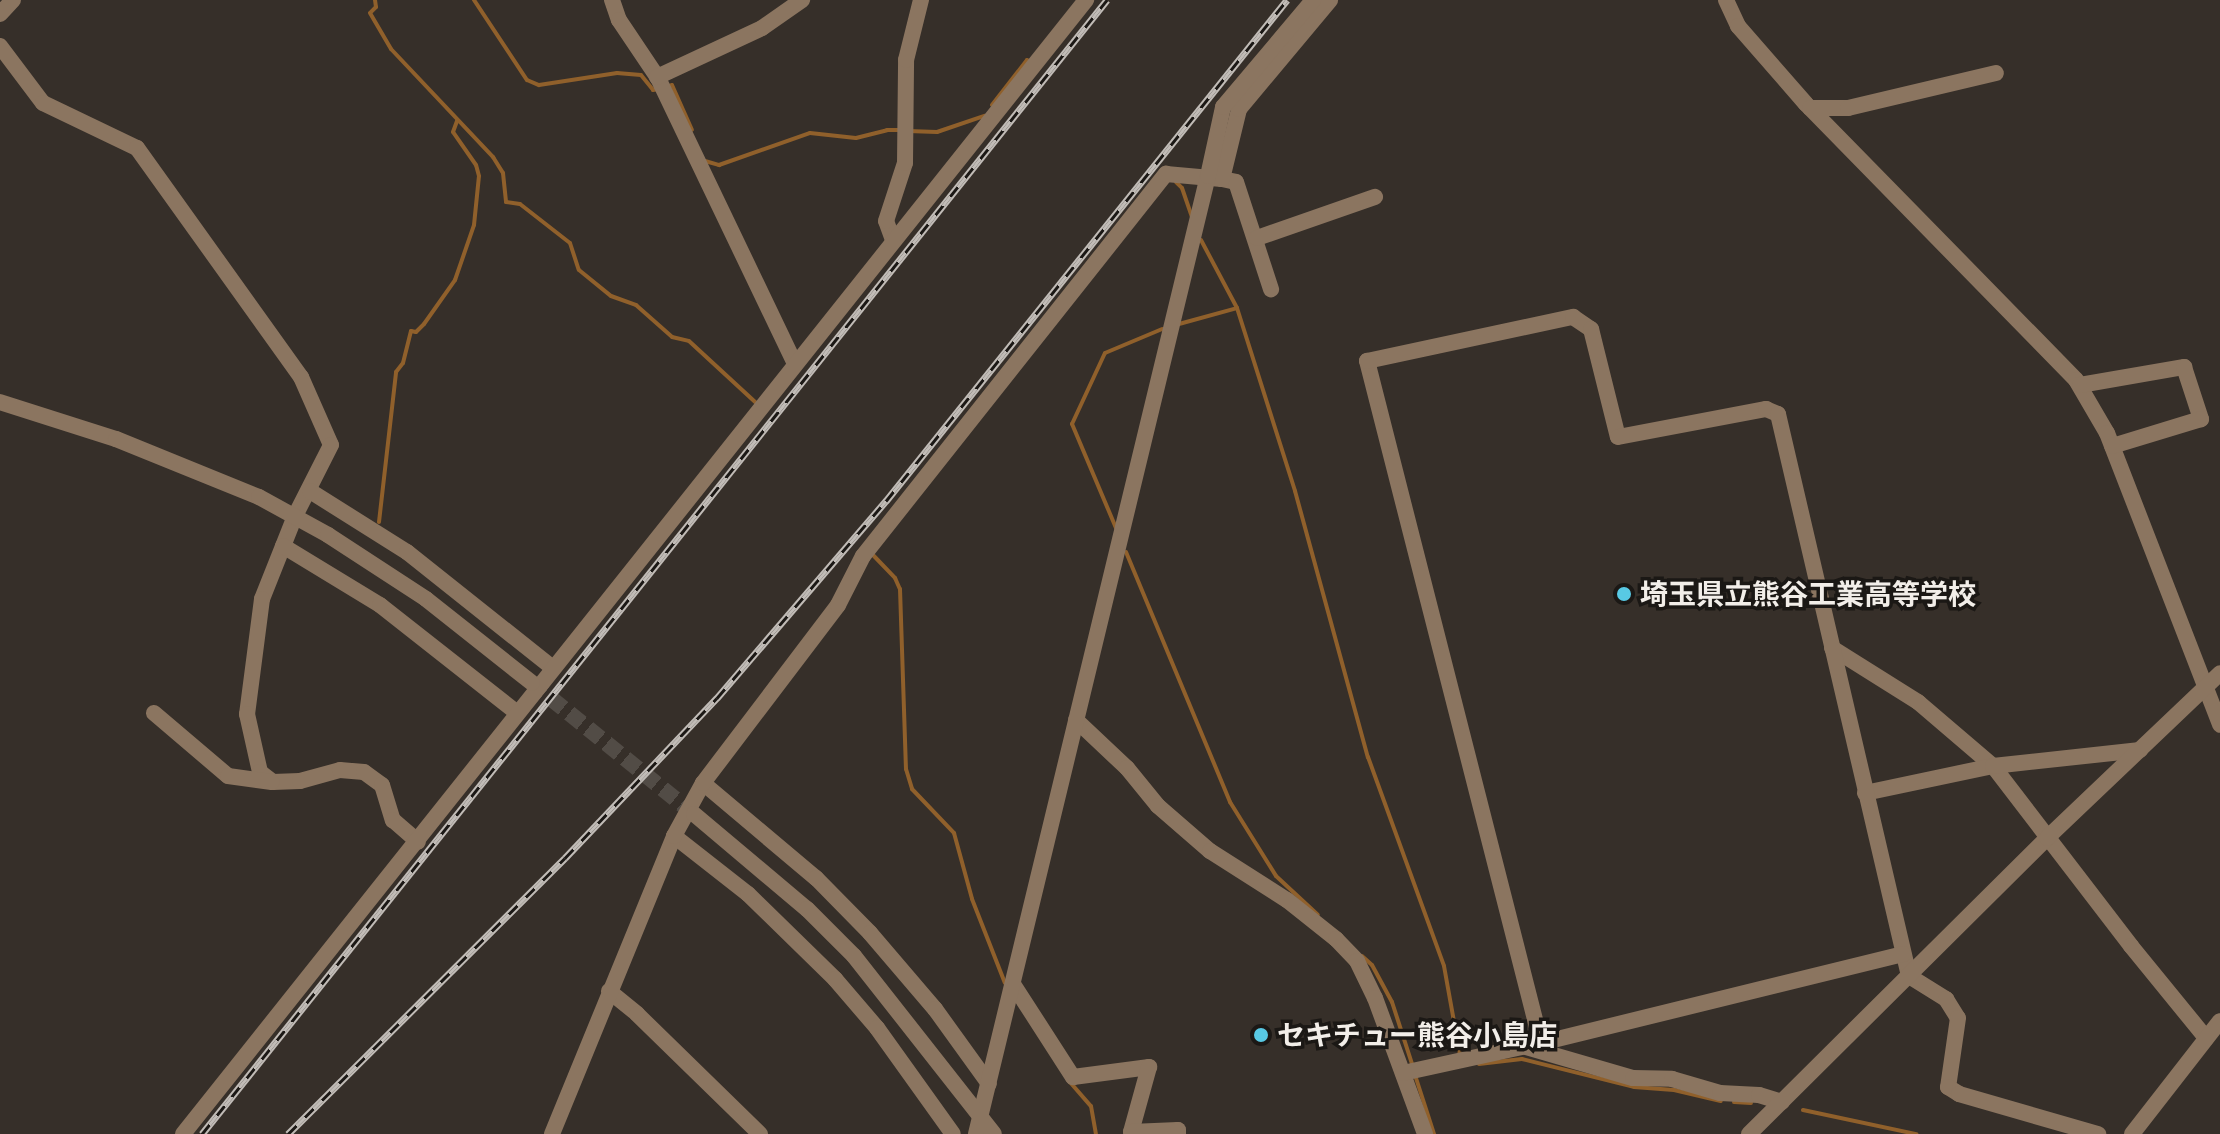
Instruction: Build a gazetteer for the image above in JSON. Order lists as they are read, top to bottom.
{
  "places": ["埼玉県立熊谷工業高等学校", "セキチュー熊谷小島店"]
}
